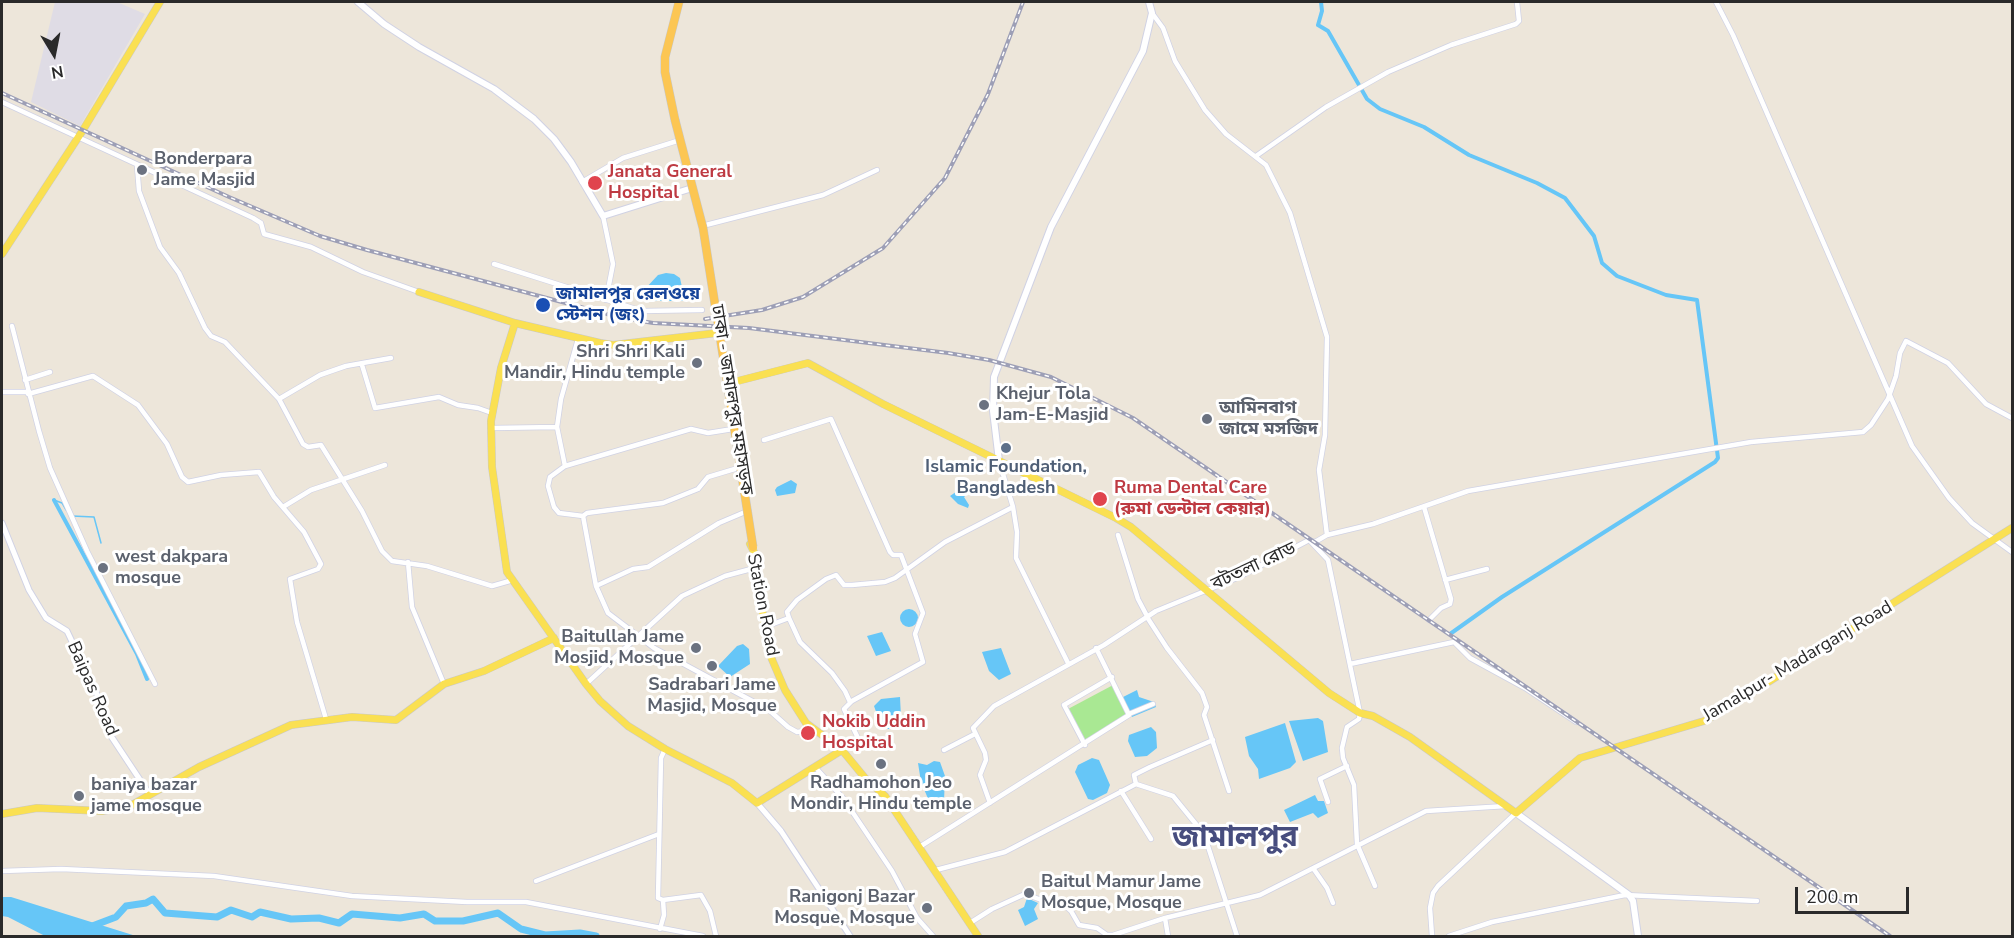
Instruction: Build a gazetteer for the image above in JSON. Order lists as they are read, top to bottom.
{
  "streets": {
    "highway": ["ঢাকা - জামালপুর মহাসড়ক"],
    "main road": ["Station Road", "Jamalpur- Madarganj Road"],
    "street": ["বটতলা রোড", "Baipas Road"]
  },
  "crossings": [
    ["ঢাকা - জামালপুর মহাসড়ক", "Station Road"]
  ],
  "districts": ["জামালপুর"],
  "places": [
    "Bonderpara Jame Masjid",
    "Janata General Hospital",
    "জামালপুর রেলওয়ে স্টেশন (জং)",
    "Shri Shri Kali Mandir, Hindu temple",
    "Khejur Tola Jam-E-Masjid",
    "আমিনবাগ জামে মসজিদ",
    "Islamic Foundation, Bangladesh",
    "Ruma Dental Care (রুমা ডেন্টাল কেয়ার)",
    "west dakpara mosque",
    "Baitullah Jame Mosjid, Mosque",
    "Sadrabari Jame Masjid, Mosque",
    "Nokib Uddin Hospital",
    "Radhamohon Jeo Mondir, Hindu temple",
    "baniya bazar jame mosque",
    "Baitul Mamur Jame Mosque, Mosque",
    "Ranigonj Bazar Mosque, Mosque"
  ],
  "scale_bar": "200 m",
  "north": "bottom"
}
